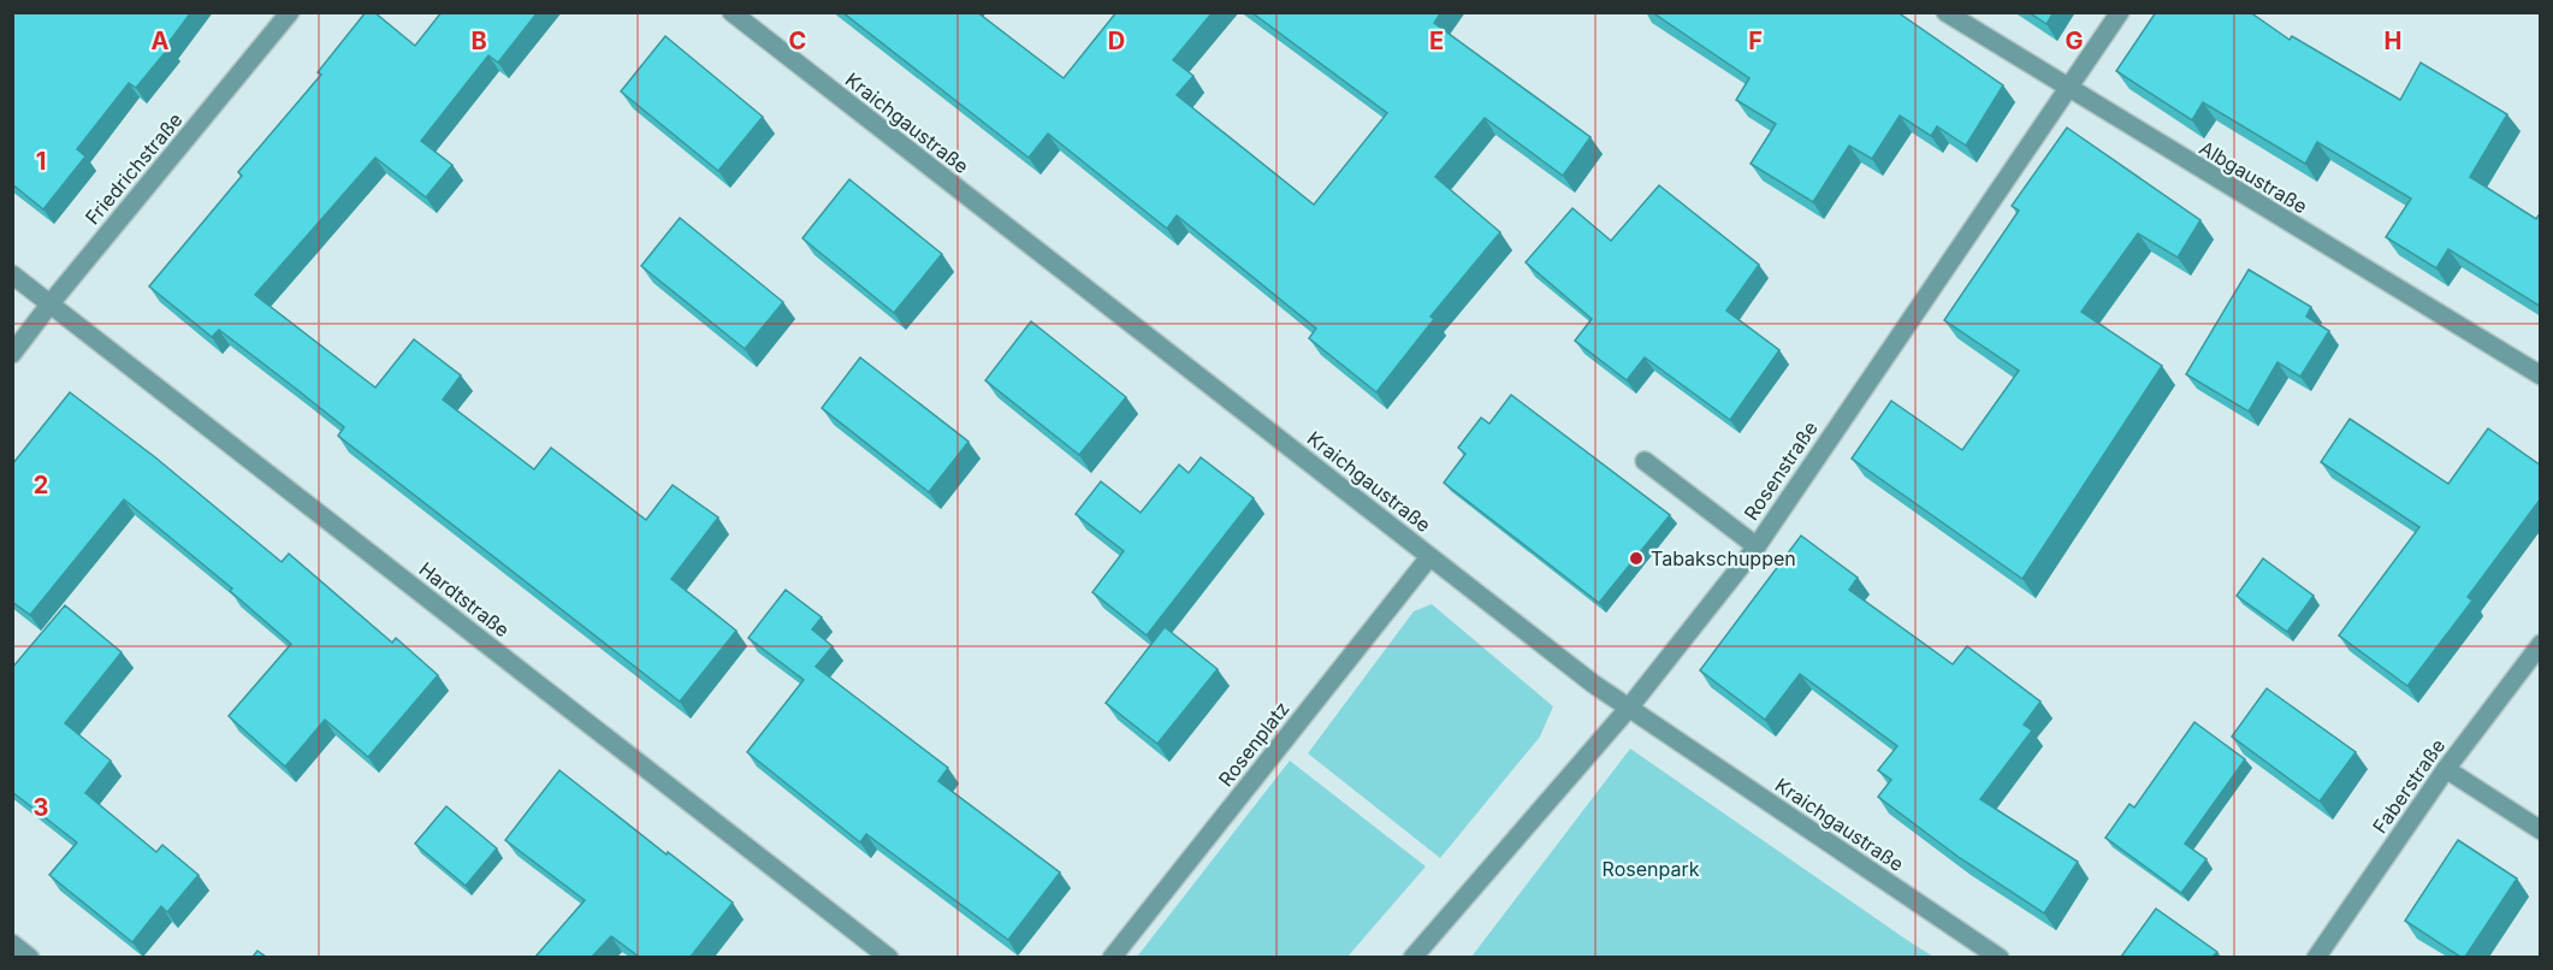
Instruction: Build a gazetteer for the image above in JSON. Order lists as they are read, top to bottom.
{
  "streets": {
    "street": [
      "Kraichgaustraße",
      "Friedrichstraße",
      "Albgaustraße",
      "Rosenstraße",
      "Hardtstraße",
      "Rosenplatz",
      "Faberstraße"
    ]
  },
  "crossings": [
    ["Kraichgaustraße", "Rosenstraße"],
    ["Kraichgaustraße", "Rosenplatz"],
    ["Friedrichstraße", "Hardtstraße"],
    ["Albgaustraße", "Rosenstraße"]
  ],
  "parks": ["Rosenpark"],
  "places": ["Tabakschuppen"],
  "grid": {
    "columns": [
      "A",
      "B",
      "C",
      "D",
      "E",
      "F",
      "G",
      "H"
    ],
    "rows": ["1", "2", "3"]
  }
}
